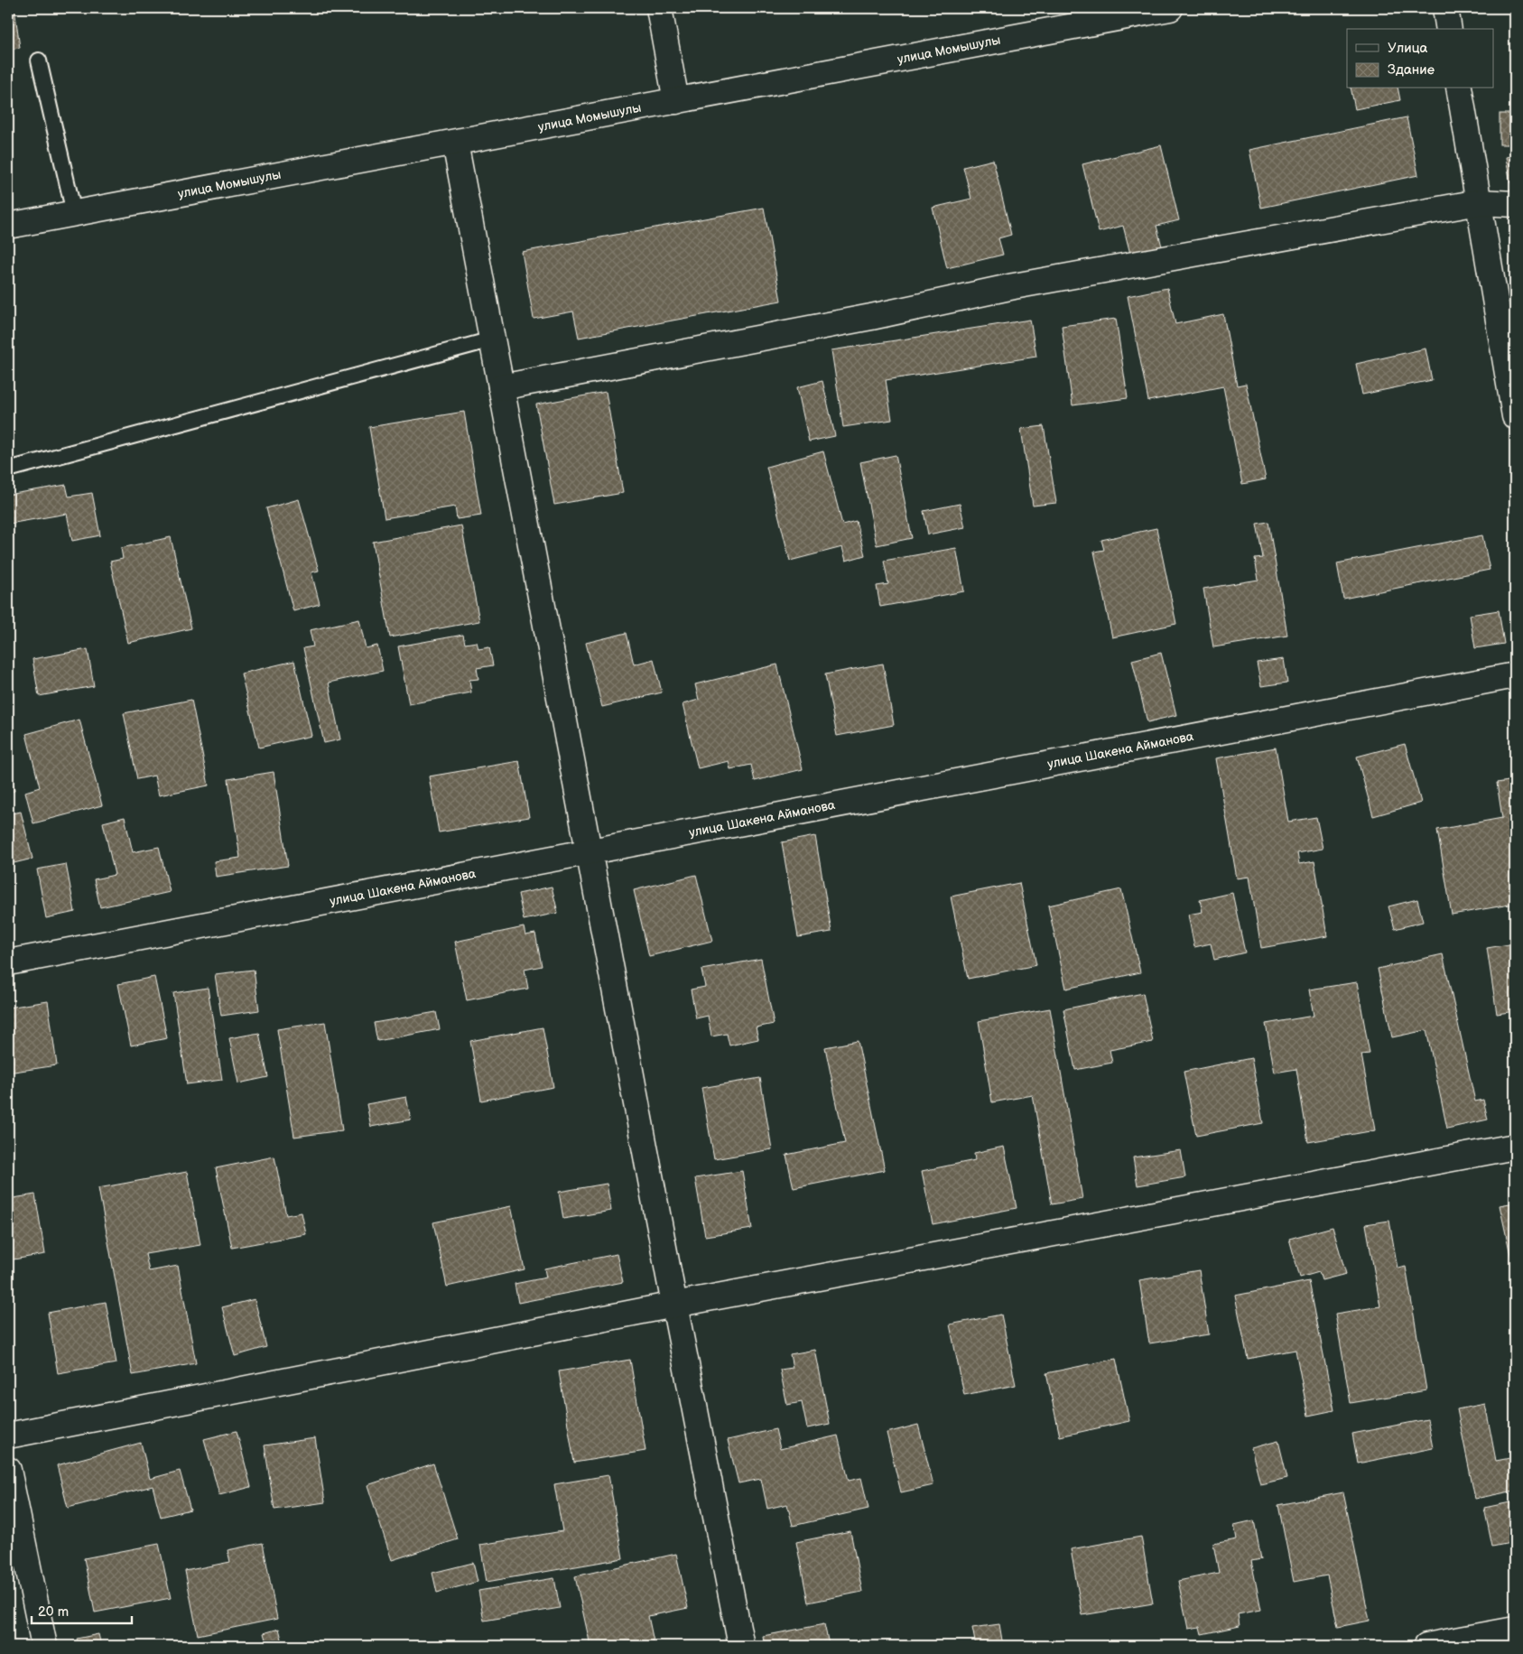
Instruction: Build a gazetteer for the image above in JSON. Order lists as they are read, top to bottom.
{
  "streets": {
    "street": ["улица Момышулы", "улица Шакена Айманова"]
  },
  "legend": ["Улица", "Здание"],
  "scale_bar": "20 m"
}
